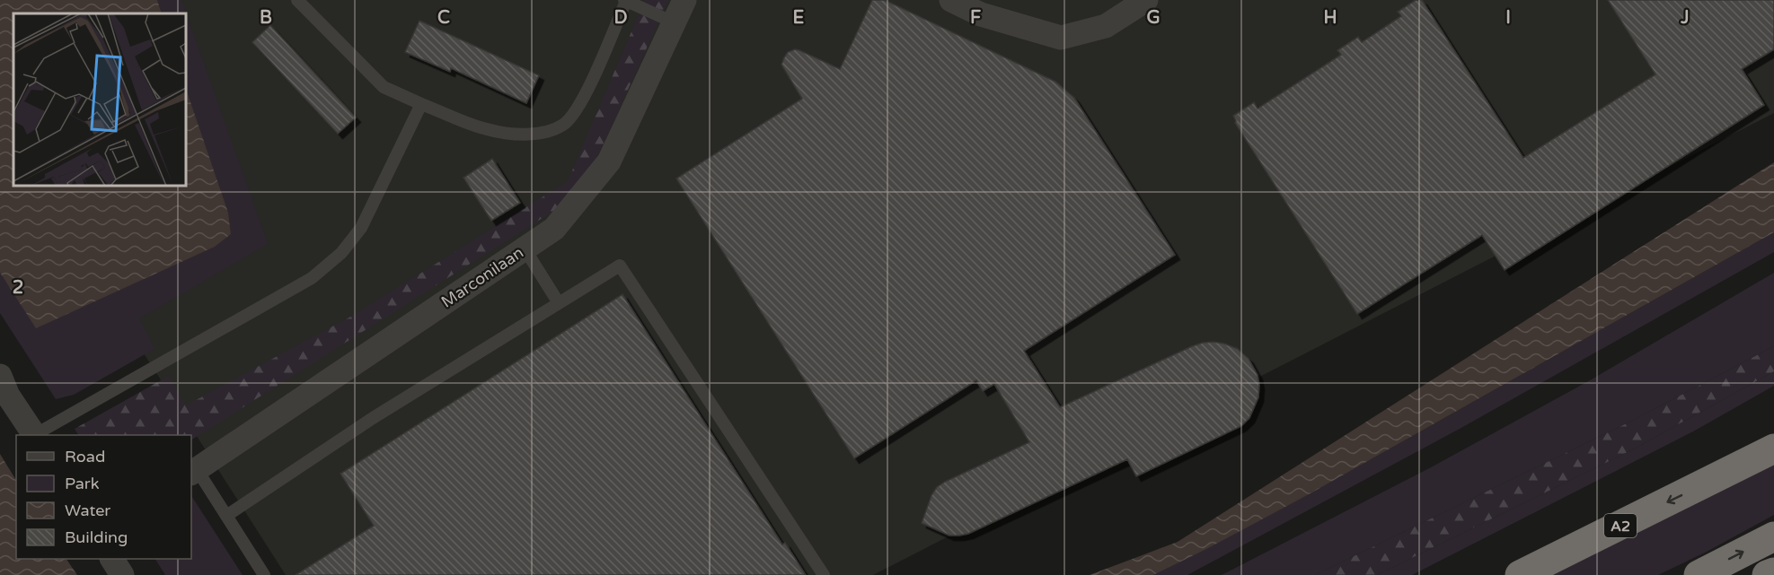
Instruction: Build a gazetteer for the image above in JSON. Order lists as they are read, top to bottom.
{
  "streets": {
    "highway": ["A2"],
    "street": ["Marconilaan"]
  },
  "legend": [
    "Road",
    "Park",
    "Water",
    "Building"
  ],
  "grid": {
    "columns": [
      "B",
      "C",
      "D",
      "E",
      "F",
      "G",
      "H",
      "I",
      "J"
    ],
    "rows": ["2"]
  }
}
